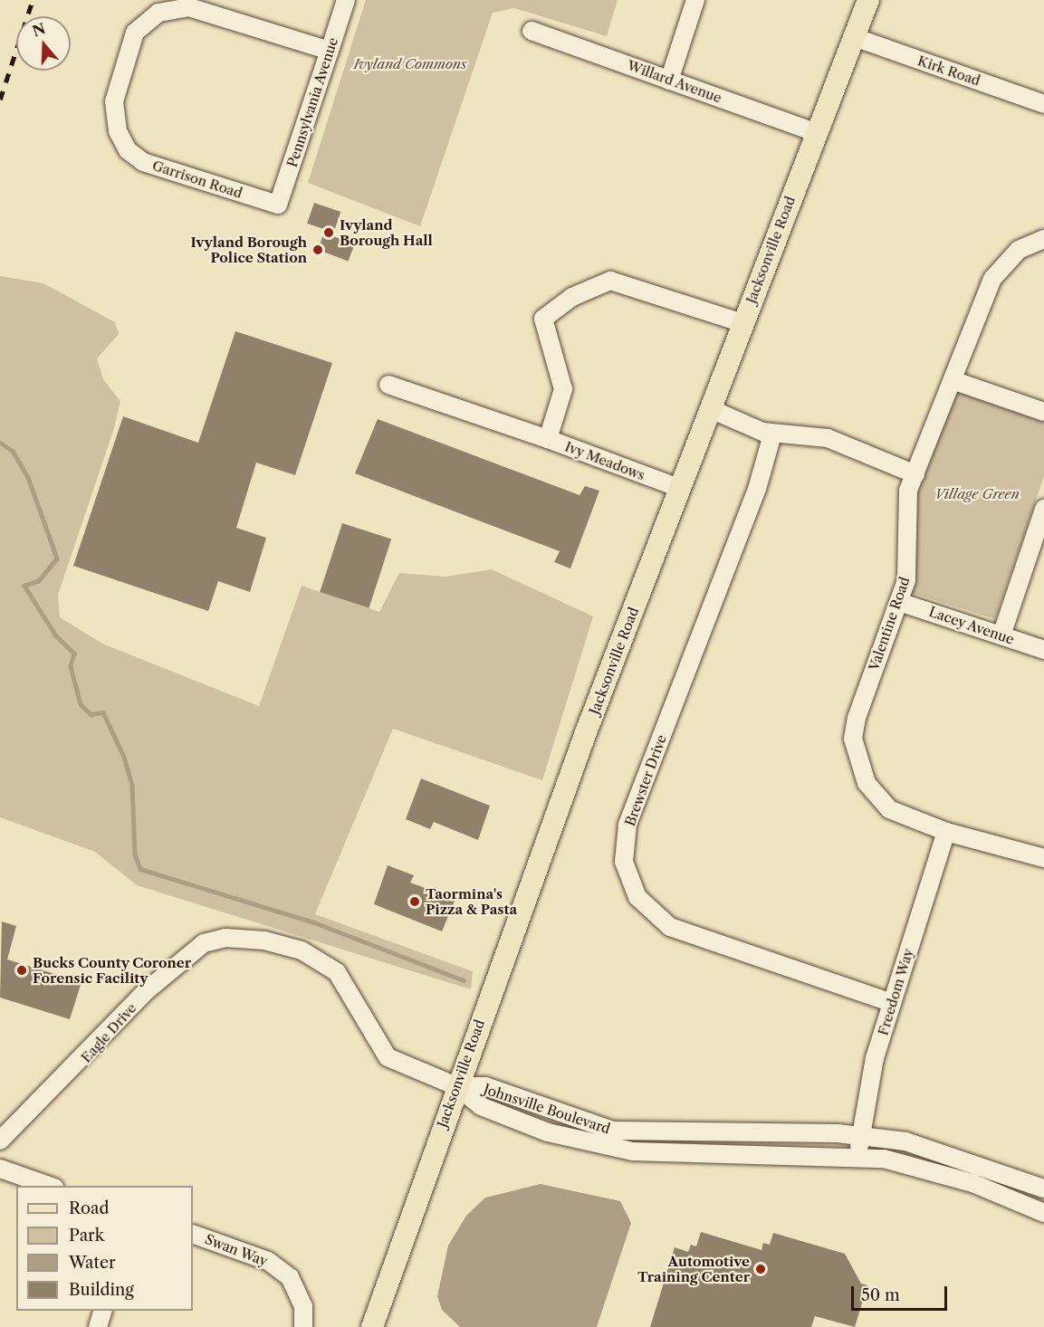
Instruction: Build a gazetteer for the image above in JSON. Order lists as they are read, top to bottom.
{
  "streets": {
    "main road": ["Jacksonville Road"],
    "street": [
      "Kirk Road",
      "Willard Avenue",
      "Pennsylvania Avenue",
      "Garrison Road",
      "Ivy Meadows",
      "Valentine Road",
      "Lacey Avenue",
      "Brewster Drive",
      "Freedom Way",
      "Eagle Drive",
      "Johnsville Boulevard",
      "Swan Way"
    ]
  },
  "crossings": [
    ["Kirk Road", "Jacksonville Road"],
    ["Willard Avenue", "Jacksonville Road"],
    ["Pennsylvania Avenue", "Garrison Road"],
    ["Jacksonville Road", "Ivy Meadows"],
    ["Jacksonville Road", "Eagle Drive"],
    ["Jacksonville Road", "Johnsville Boulevard"],
    ["Valentine Road", "Lacey Avenue"],
    ["Valentine Road", "Freedom Way"],
    ["Brewster Drive", "Freedom Way"],
    ["Freedom Way", "Johnsville Boulevard"],
    ["Eagle Drive", "Johnsville Boulevard"]
  ],
  "parks": ["Ivyland Commons", "Village Green"],
  "places": [
    "Ivyland Borough Hall",
    "Ivyland Borough Police Station",
    "Taormina's Pizza & Pasta",
    "Bucks County Coroner Forensic Facility",
    "Automotive Training Center"
  ],
  "legend": [
    "Road",
    "Park",
    "Water",
    "Building"
  ],
  "scale_bar": "50 m",
  "north": "top"
}
